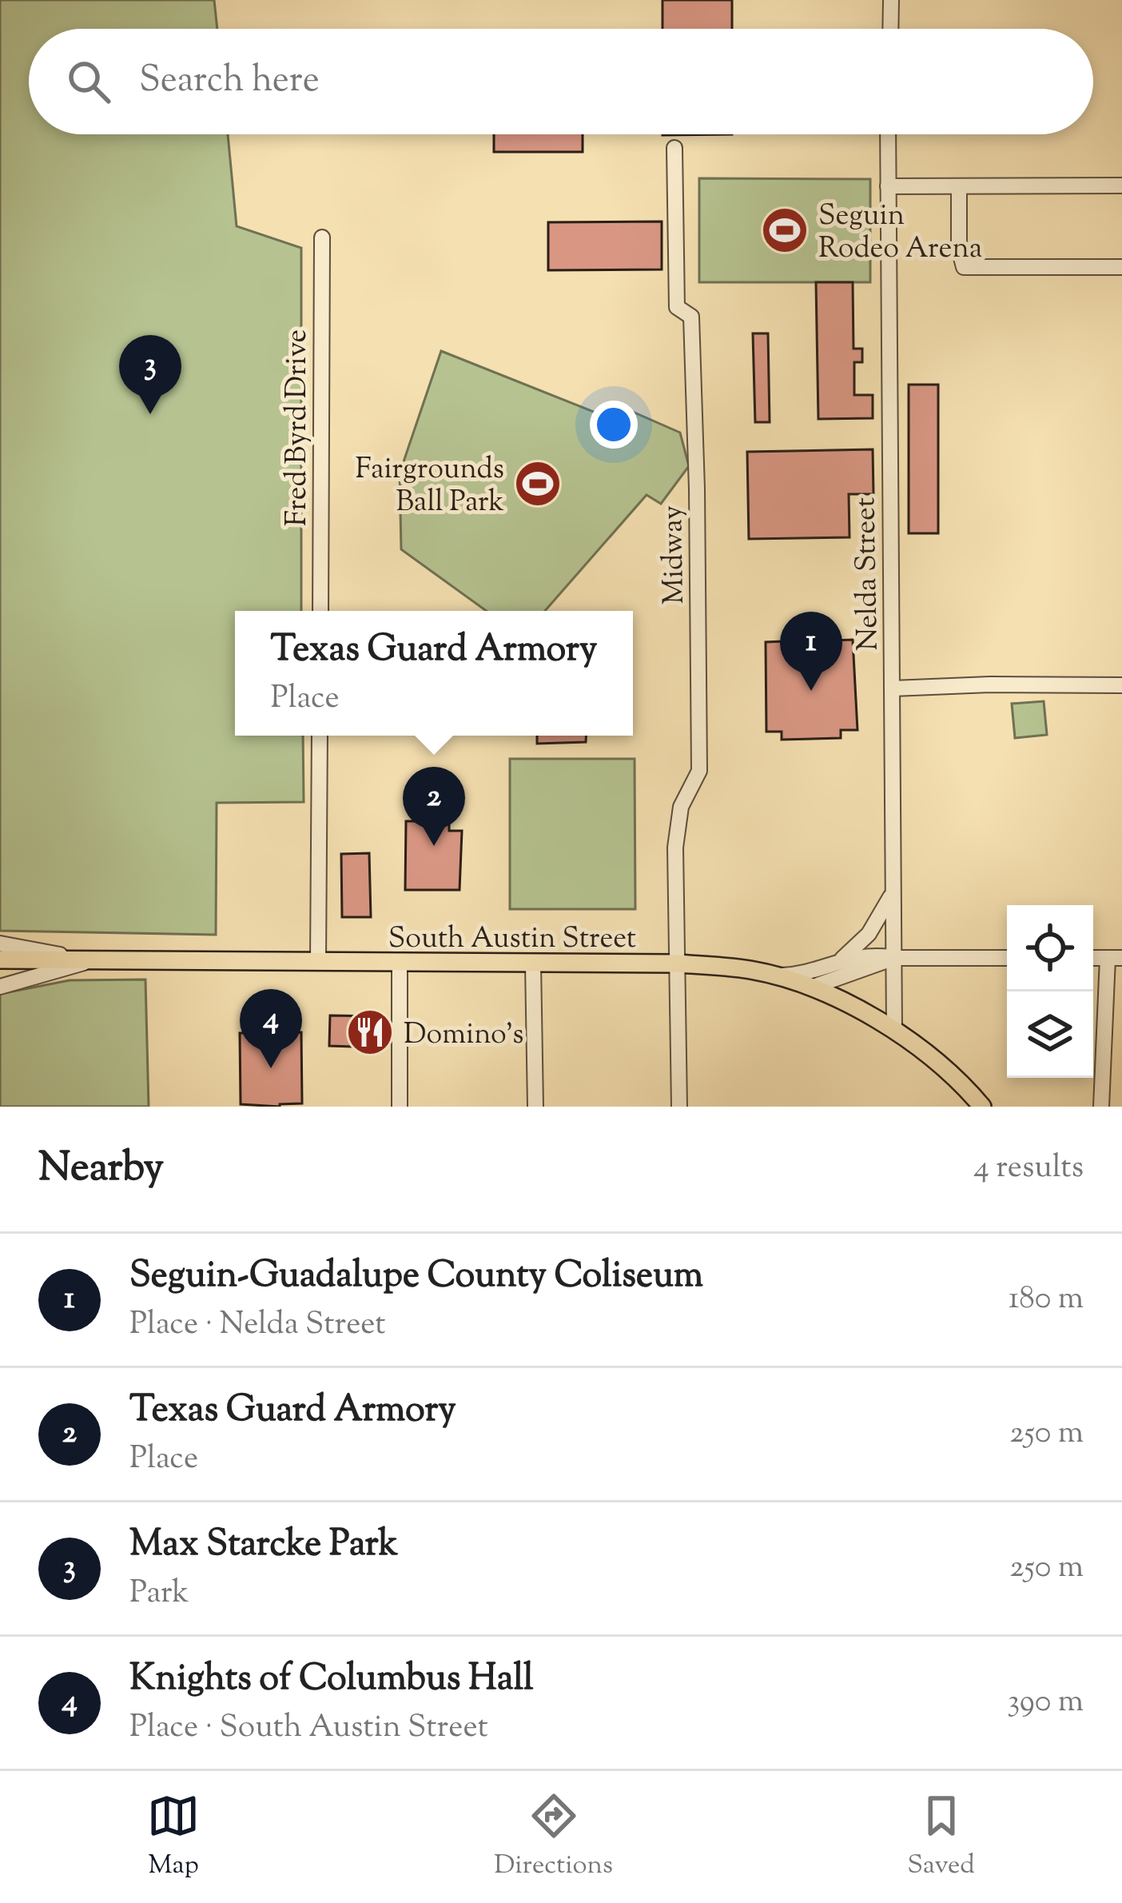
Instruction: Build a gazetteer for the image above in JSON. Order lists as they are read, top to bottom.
{
  "streets": {
    "main road": ["South Austin Street"],
    "street": ["Fred Byrd Drive", "Midway", "Nelda Street"]
  },
  "crossings": [
    ["Midway", "South Austin Street"],
    ["Nelda Street", "South Austin Street"]
  ],
  "places": {
    "sports": ["Seguin Rodeo Arena", "Fairgrounds Ball Park"],
    "restaurant": ["Domino's"]
  },
  "page": {
    "search": "Search here",
    "pins": [
      "3",
      "1",
      "2",
      "4"
    ],
    "popup": ["Texas Guard Armory", "Place"],
    "heading": ["Nearby", "4 results"],
    "list": [
      {
        "mark": "1",
        "name": "Seguin-Guadalupe County Coliseum",
        "note": "Place · Nelda Street",
        "value": "180 m"
      },
      {
        "mark": "2",
        "name": "Texas Guard Armory",
        "note": "Place",
        "value": "250 m"
      },
      {
        "mark": "3",
        "name": "Max Starcke Park",
        "note": "Park",
        "value": "250 m"
      },
      {
        "mark": "4",
        "name": "Knights of Columbus Hall",
        "note": "Place · South Austin Street",
        "value": "390 m"
      }
    ],
    "nav": ["Map", "Directions", "Saved"]
  }
}
